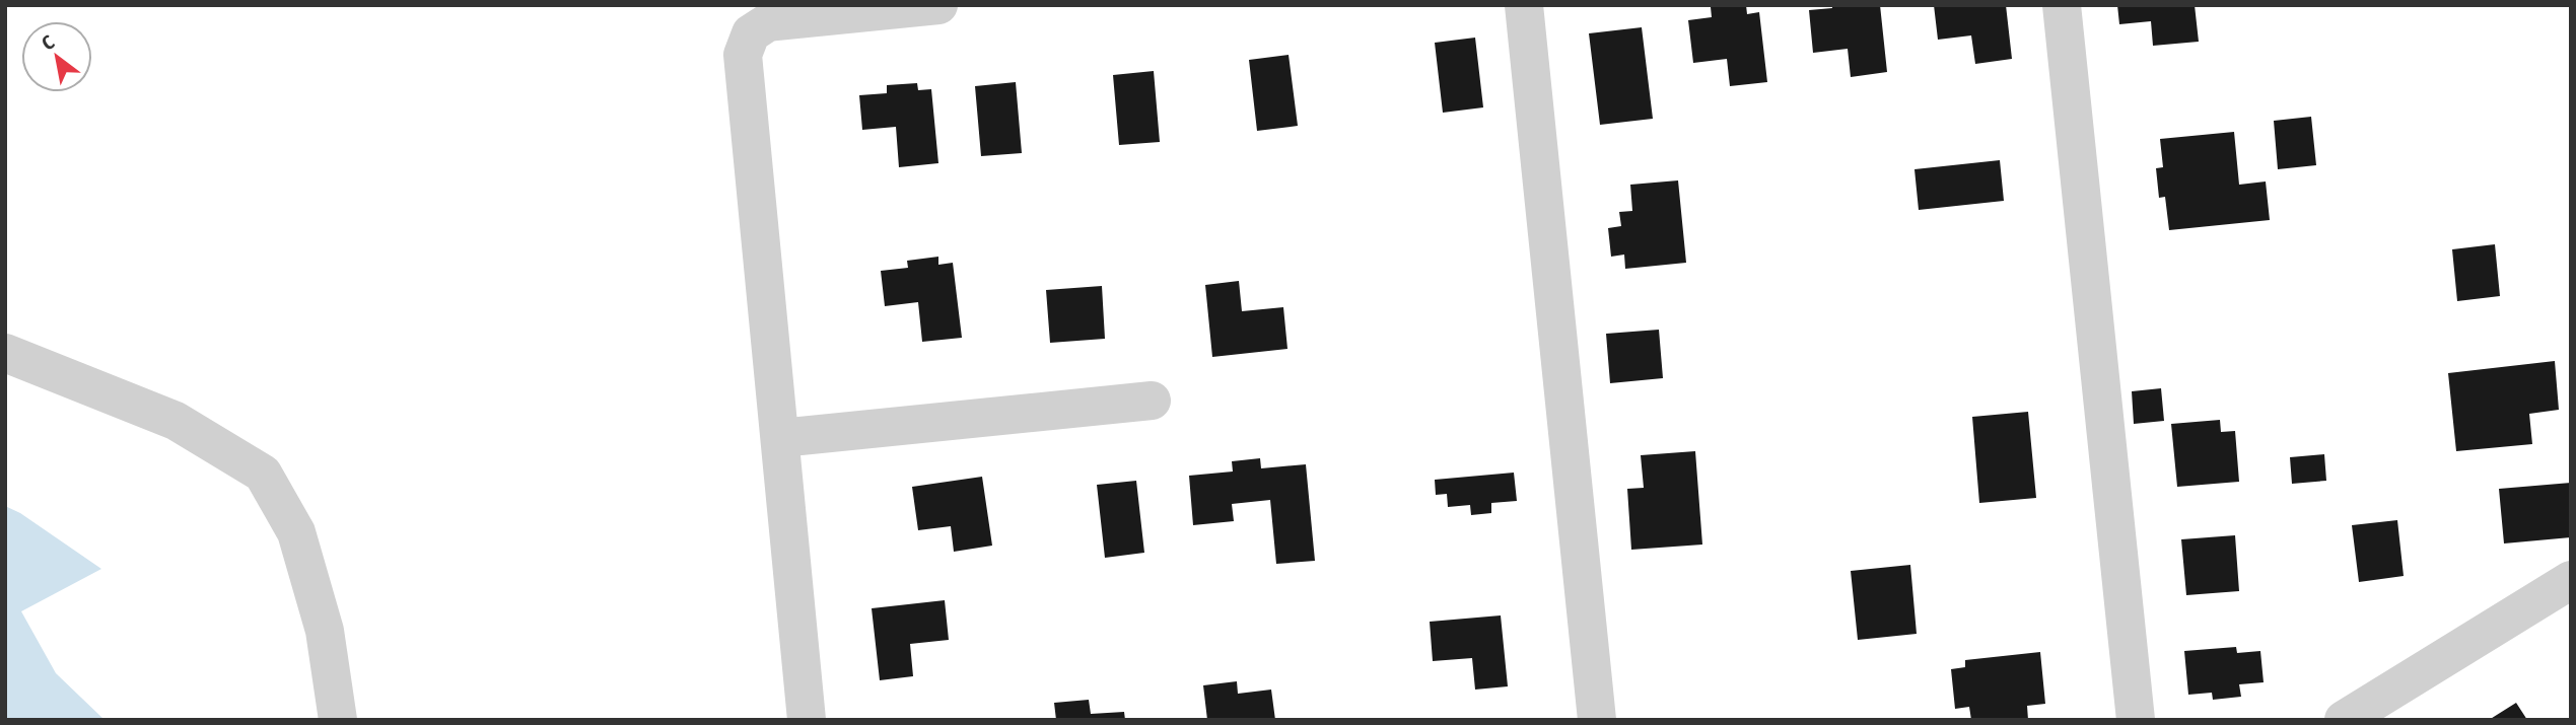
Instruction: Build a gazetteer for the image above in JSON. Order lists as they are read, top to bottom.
{
  "north": "top left"
}
